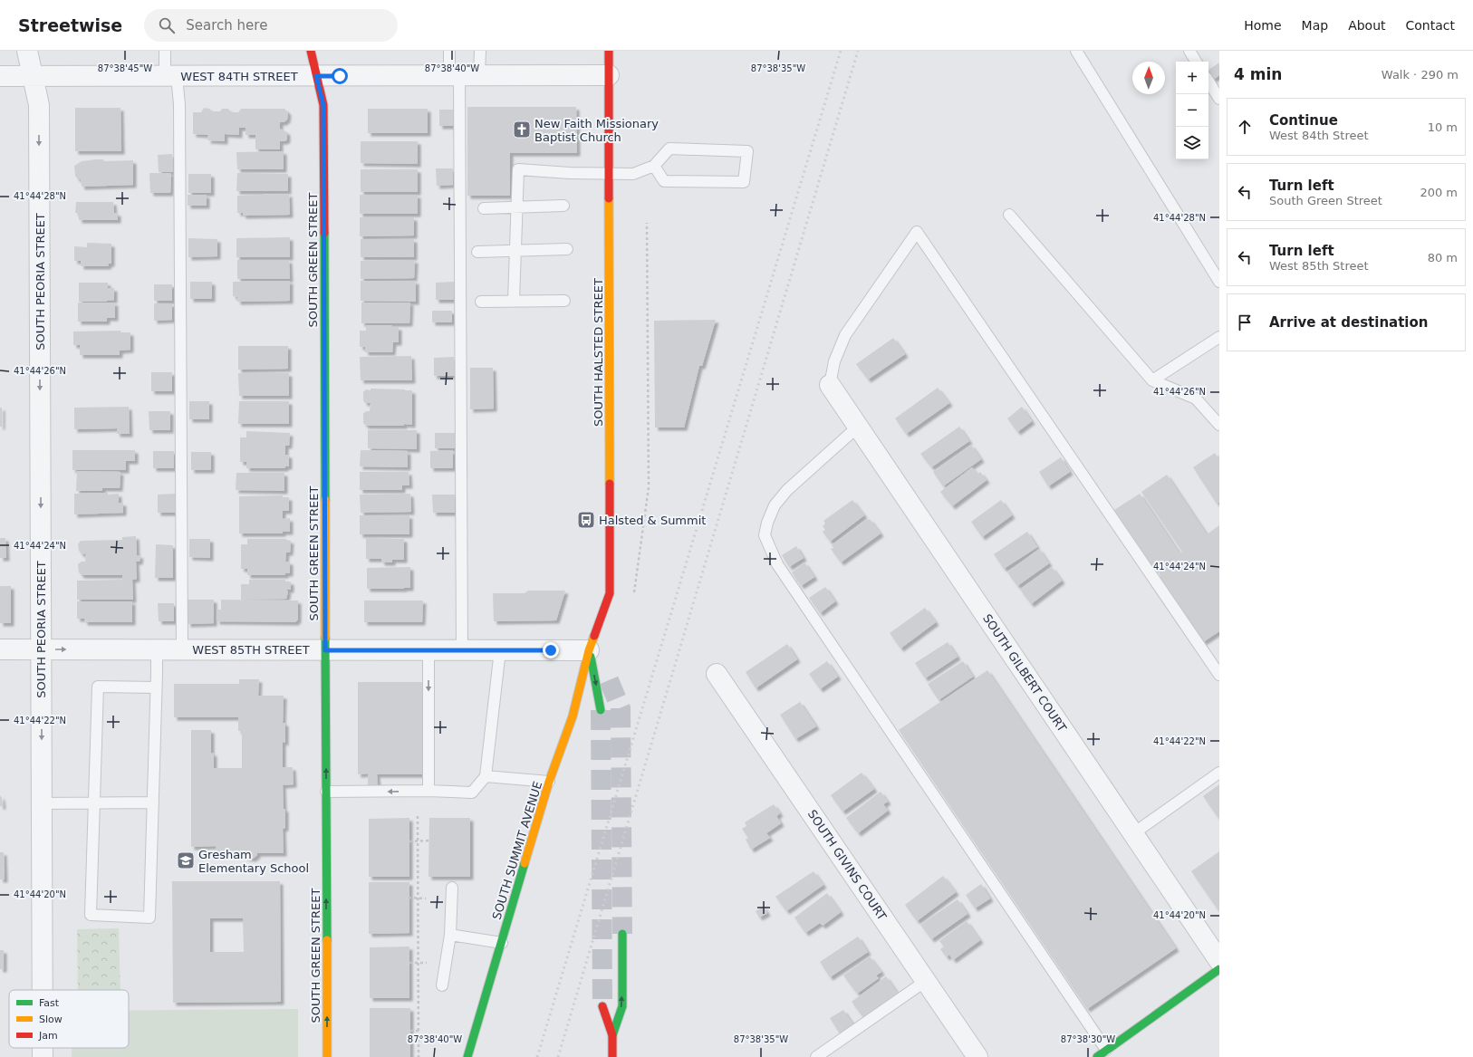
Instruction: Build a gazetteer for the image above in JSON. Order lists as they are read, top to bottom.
{
  "streets": {
    "main road": ["SOUTH GREEN STREET", "SOUTH HALSTED STREET", "SOUTH SUMMIT AVENUE"],
    "street": [
      "WEST 84TH STREET",
      "SOUTH PEORIA STREET",
      "WEST 85TH STREET",
      "SOUTH GILBERT COURT",
      "SOUTH GIVINS COURT"
    ]
  },
  "crossings": [
    ["WEST 84TH STREET", "SOUTH GREEN STREET"],
    ["WEST 84TH STREET", "SOUTH PEORIA STREET"],
    ["WEST 84TH STREET", "SOUTH HALSTED STREET"],
    ["SOUTH GREEN STREET", "WEST 85TH STREET"],
    ["SOUTH PEORIA STREET", "WEST 85TH STREET"],
    ["SOUTH HALSTED STREET", "WEST 85TH STREET"],
    ["SOUTH HALSTED STREET", "SOUTH SUMMIT AVENUE"],
    ["WEST 85TH STREET", "SOUTH SUMMIT AVENUE"]
  ],
  "one_way": ["SOUTH GREEN STREET", "SOUTH PEORIA STREET"],
  "places": {
    "church": ["New Faith Missionary Baptist Church"],
    "bus stop": ["Halsted & Summit"],
    "school or university": ["Gresham Elementary School"]
  },
  "legend": ["Fast", "Slow", "Jam"],
  "north": "top",
  "page": {
    "header": "Streetwise",
    "search": "Search here",
    "nav": [
      "Home",
      "Map",
      "About",
      "Contact"
    ],
    "heading": ["4 min", "Walk · 290 m"],
    "map_buttons": ["+", "−"],
    "list": [
      ["Continue", "West 84th Street", "10 m"],
      ["Turn left", "South Green Street", "200 m"],
      ["Turn left", "West 85th Street", "80 m"],
      "Arrive at destination"
    ]
  },
  "coordinates": [
    "87°38'45\"W",
    "87°38'40\"W",
    "87°38'35\"W",
    "41°44'28\"N",
    "41°44'26\"N",
    "41°44'24\"N",
    "41°44'22\"N",
    "41°44'20\"N",
    "87°38'30\"W"
  ]
}
